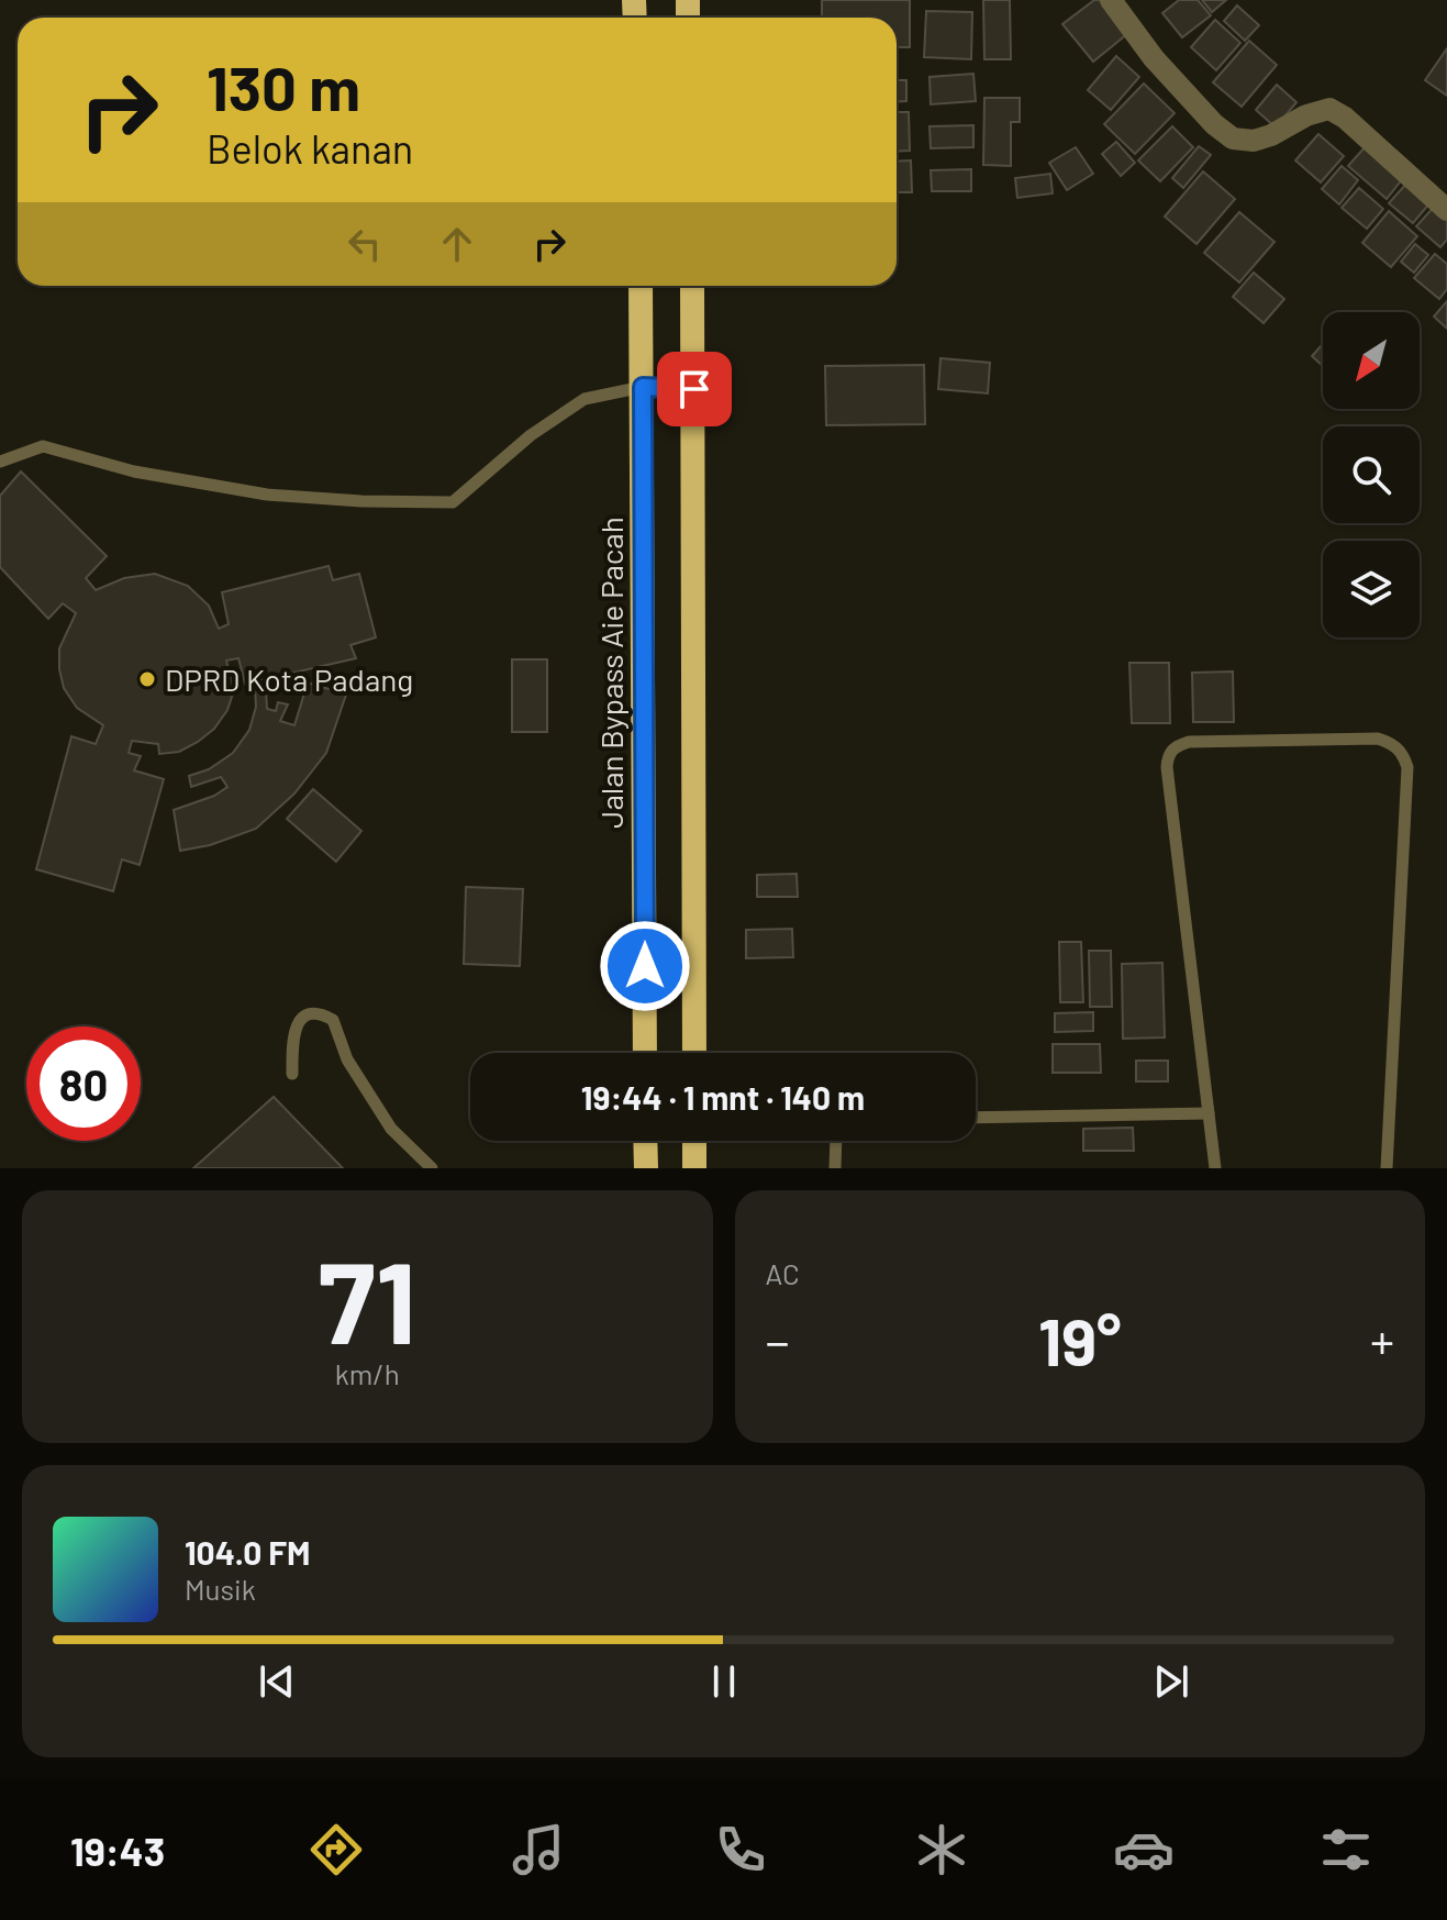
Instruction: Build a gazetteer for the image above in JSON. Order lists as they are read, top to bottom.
{
  "streets": {
    "highway": ["Jalan Bypass Aie Pacah"]
  },
  "places": ["DPRD Kota Padang"],
  "north": "bottom left",
  "page": {
    "turn": ["130 m", "Belok kanan"],
    "limit": "80",
    "trip": "19:44 · 1 mnt · 140 m",
    "tile": [
      ["71", "km/h"],
      "AC"
    ],
    "heat": ["−", "19°", "+"],
    "song": ["104.0 FM", "Musik"],
    "tabs": "19:43"
  }
}
